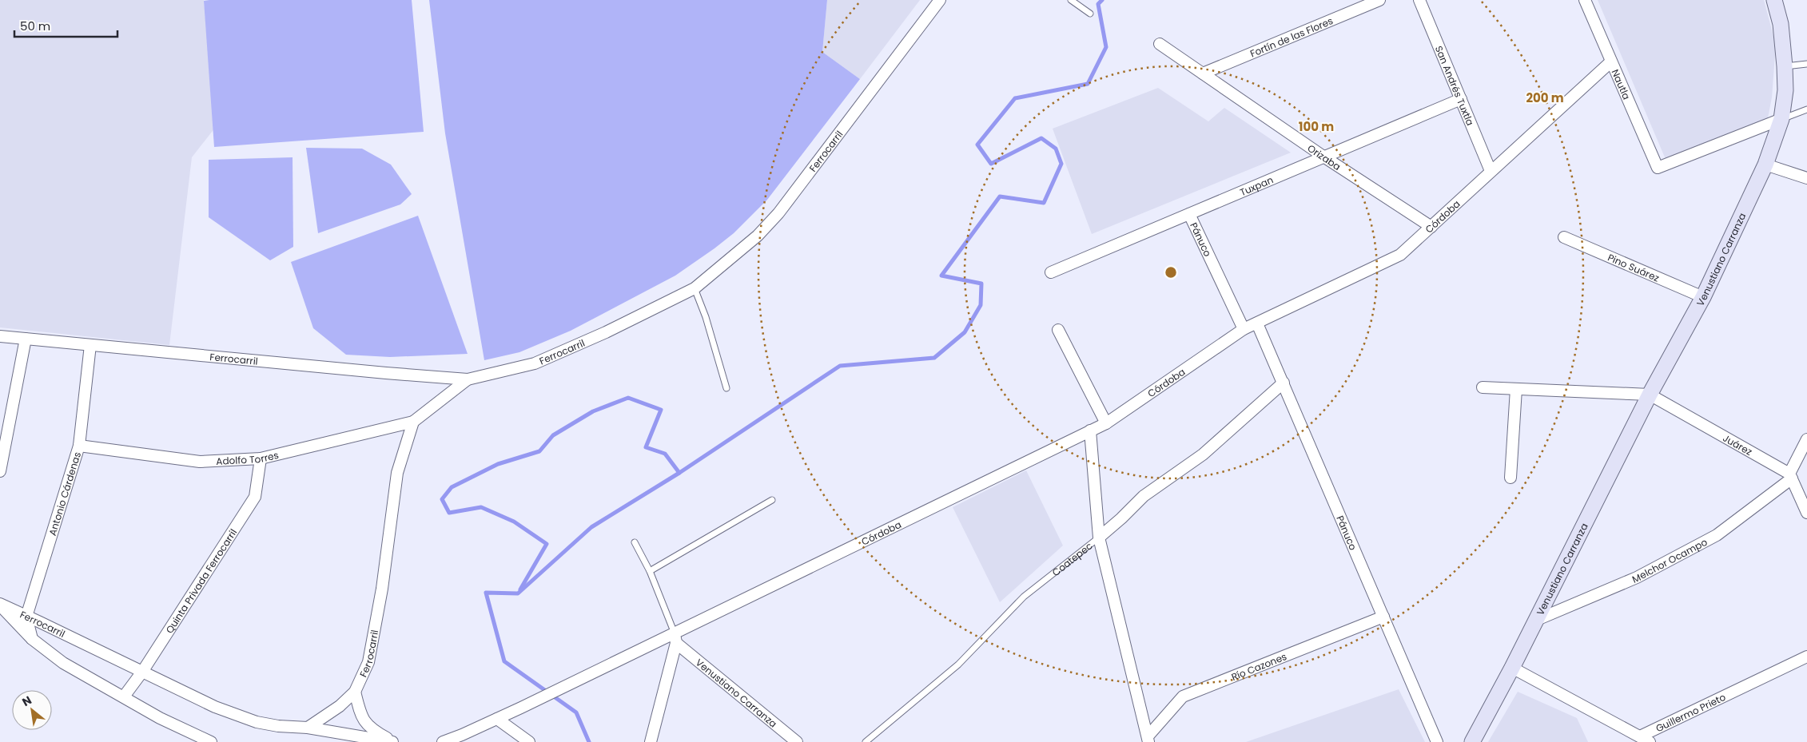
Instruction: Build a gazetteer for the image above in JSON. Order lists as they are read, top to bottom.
{
  "streets": {
    "main road": ["Venustiano Carranza"],
    "street": [
      "Fortín de las Flores",
      "Nautla",
      "San Andrés Tuxtla",
      "Ferrocarril",
      "Orizaba",
      "Tuxpan",
      "Córdoba",
      "Pánuco",
      "Pino Suárez",
      "Juárez",
      "Adolfo Torres",
      "Antonio Cárdenas",
      "Coatepec",
      "Melchor Ocampo",
      "Quinta Privada Ferrocarril",
      "Río Cazones",
      "Guillermo Prieto"
    ]
  },
  "crossings": [
    ["Fortín de las Flores", "Orizaba"],
    ["Nautla", "Córdoba"],
    ["Nautla", "Venustiano Carranza"],
    ["San Andrés Tuxtla", "Tuxpan"],
    ["San Andrés Tuxtla", "Córdoba"],
    ["Ferrocarril", "Adolfo Torres"],
    ["Ferrocarril", "Antonio Cárdenas"],
    ["Ferrocarril", "Quinta Privada Ferrocarril"],
    ["Orizaba", "Tuxpan"],
    ["Orizaba", "Córdoba"],
    ["Tuxpan", "Pánuco"],
    ["Córdoba", "Pánuco"],
    ["Córdoba", "Venustiano Carranza"],
    ["Pánuco", "Coatepec"],
    ["Pánuco", "Río Cazones"],
    ["Venustiano Carranza", "Pino Suárez"],
    ["Venustiano Carranza", "Juárez"],
    ["Venustiano Carranza", "Melchor Ocampo"],
    ["Venustiano Carranza", "Guillermo Prieto"],
    ["Juárez", "Melchor Ocampo"],
    ["Adolfo Torres", "Antonio Cárdenas"],
    ["Adolfo Torres", "Quinta Privada Ferrocarril"]
  ],
  "scale_bar": "50 m",
  "north": "top left",
  "rings": ["200 m", "100 m"]
}
